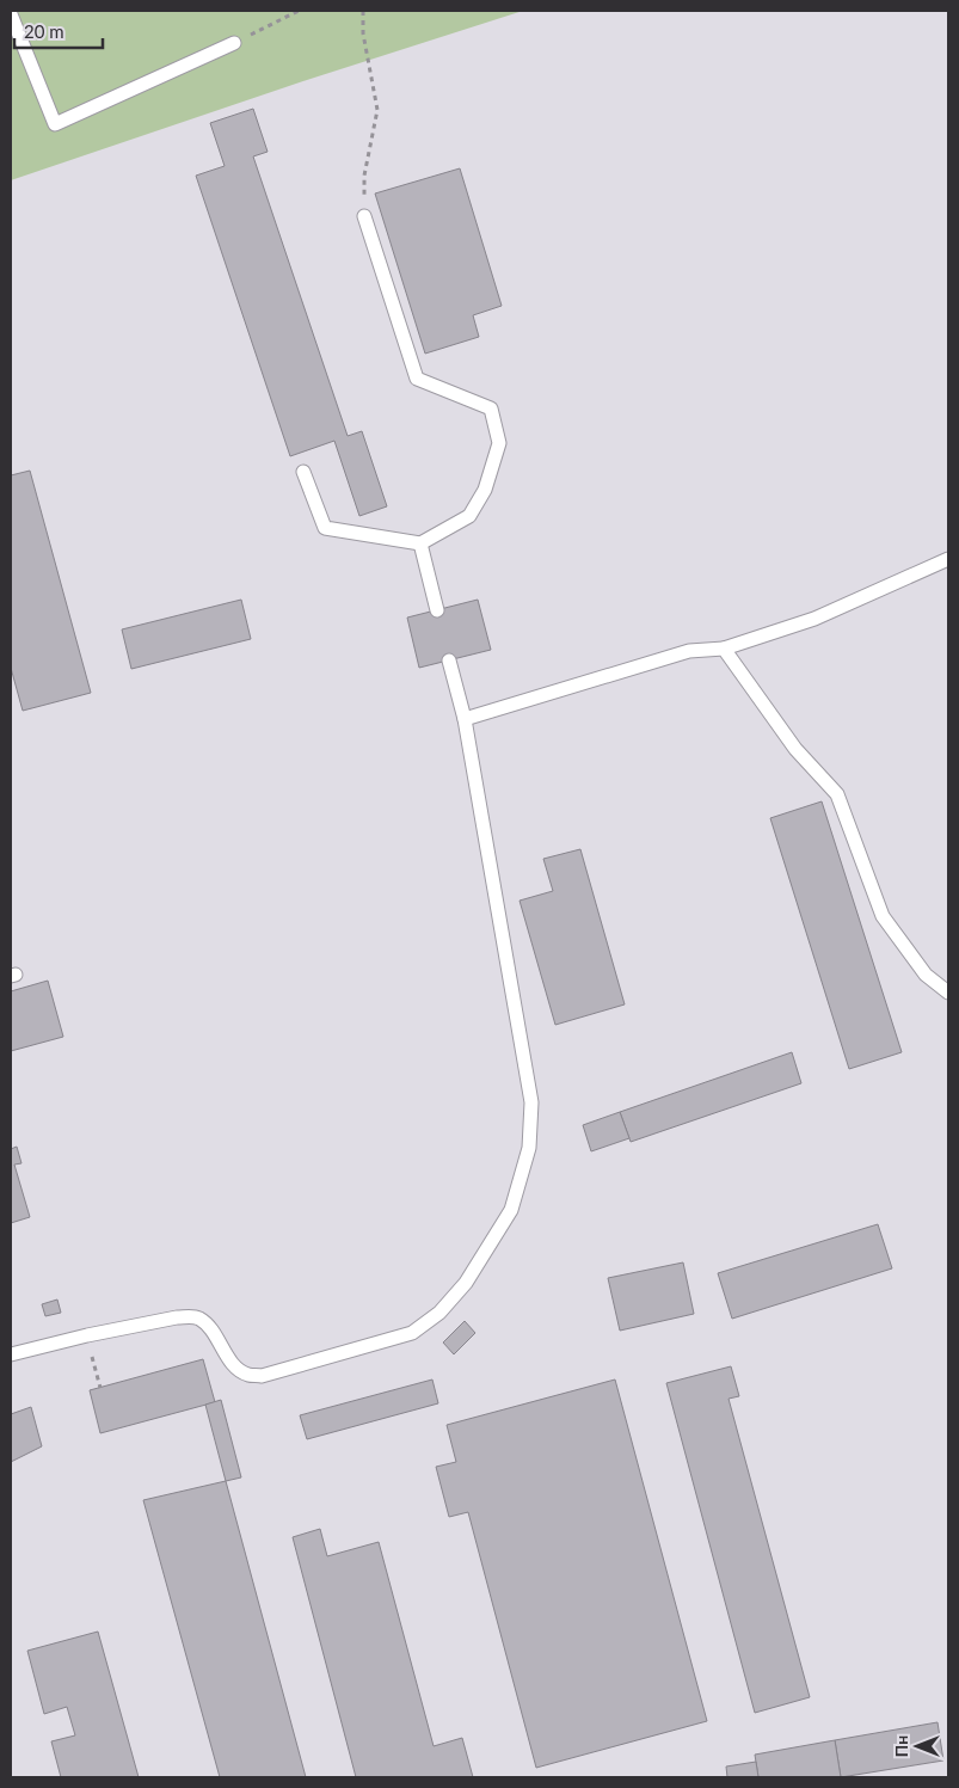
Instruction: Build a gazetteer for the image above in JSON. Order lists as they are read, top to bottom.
{
  "scale_bar": "20 m",
  "north": "left"
}
